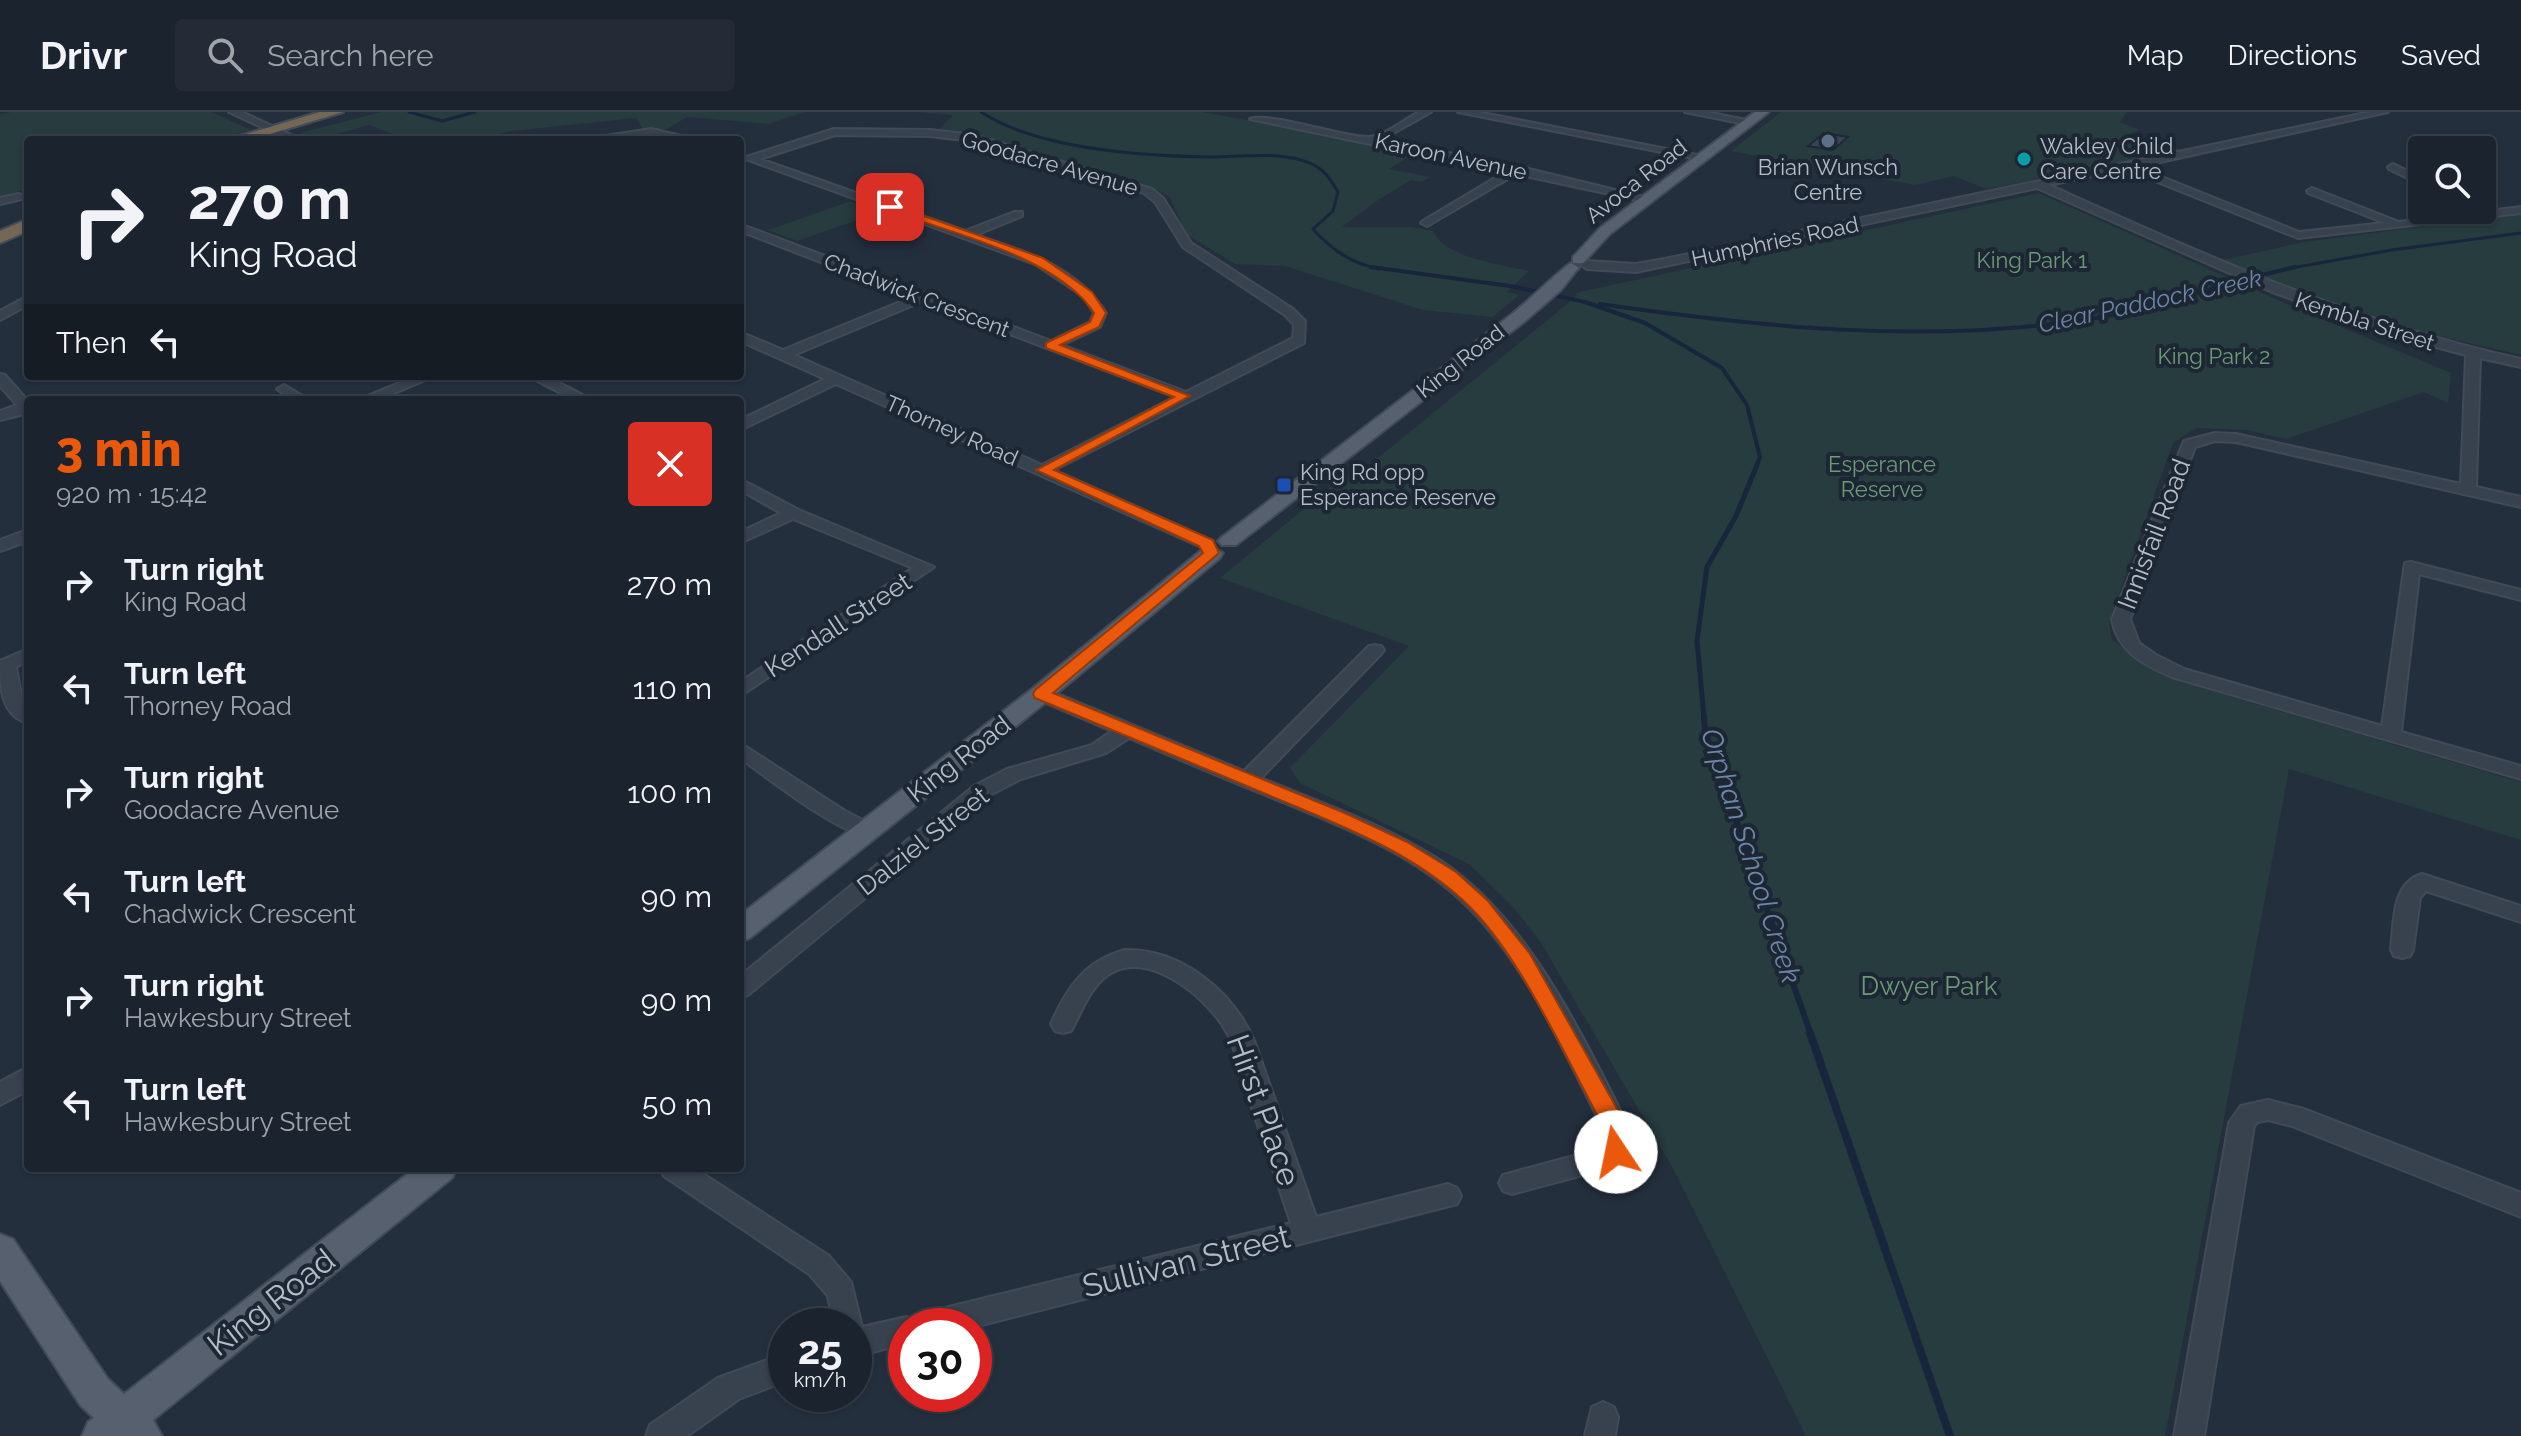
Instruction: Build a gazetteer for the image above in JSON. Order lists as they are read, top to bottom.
{
  "streets": {
    "main road": ["Avoca Road", "King Road"],
    "street": [
      "Karoon Avenue",
      "Goodacre Avenue",
      "Humphries Road",
      "Chadwick Crescent",
      "Kembla Street",
      "Thorney Road",
      "Innisfail Road",
      "Kendall Street",
      "Dalziel Street",
      "Hirst Place",
      "Sullivan Street"
    ]
  },
  "crossings": [
    ["Karoon Avenue", "Avoca Road"],
    ["Goodacre Avenue", "Chadwick Crescent"],
    ["Goodacre Avenue", "Thorney Road"],
    ["Avoca Road", "Humphries Road"],
    ["Avoca Road", "King Road"],
    ["Humphries Road", "Kembla Street"],
    ["King Road", "Thorney Road"],
    ["Hirst Place", "Sullivan Street"]
  ],
  "water": ["Clear Paddock Creek", "Orphan School Creek"],
  "parks": [
    "King Park 1",
    "King Park 2",
    "Esperance Reserve",
    "Dwyer Park"
  ],
  "places": {
    "other": ["Brian Wunsch Centre", "Wakley Child Care Centre"],
    "transit": ["King Rd opp Esperance Reserve"]
  },
  "page": {
    "header": "Drivr",
    "search": "Search here",
    "nav": ["Map", "Directions", "Saved"],
    "turn": ["270 m", "King Road"],
    "then": "Then",
    "heading": ["3 min", "920 m · 15:42"],
    "list": [
      {
        "name": "Turn right",
        "note": "King Road",
        "value": "270 m"
      },
      {
        "name": "Turn left",
        "note": "Thorney Road",
        "value": "110 m"
      },
      {
        "name": "Turn right",
        "note": "Goodacre Avenue",
        "value": "100 m"
      },
      {
        "name": "Turn left",
        "note": "Chadwick Crescent",
        "value": "90 m"
      },
      {
        "name": "Turn right",
        "note": "Hawkesbury Street",
        "value": "90 m"
      },
      {
        "name": "Turn left",
        "note": "Hawkesbury Street",
        "value": "50 m"
      }
    ],
    "speed": "25 km/h",
    "limit": "30"
  }
}
